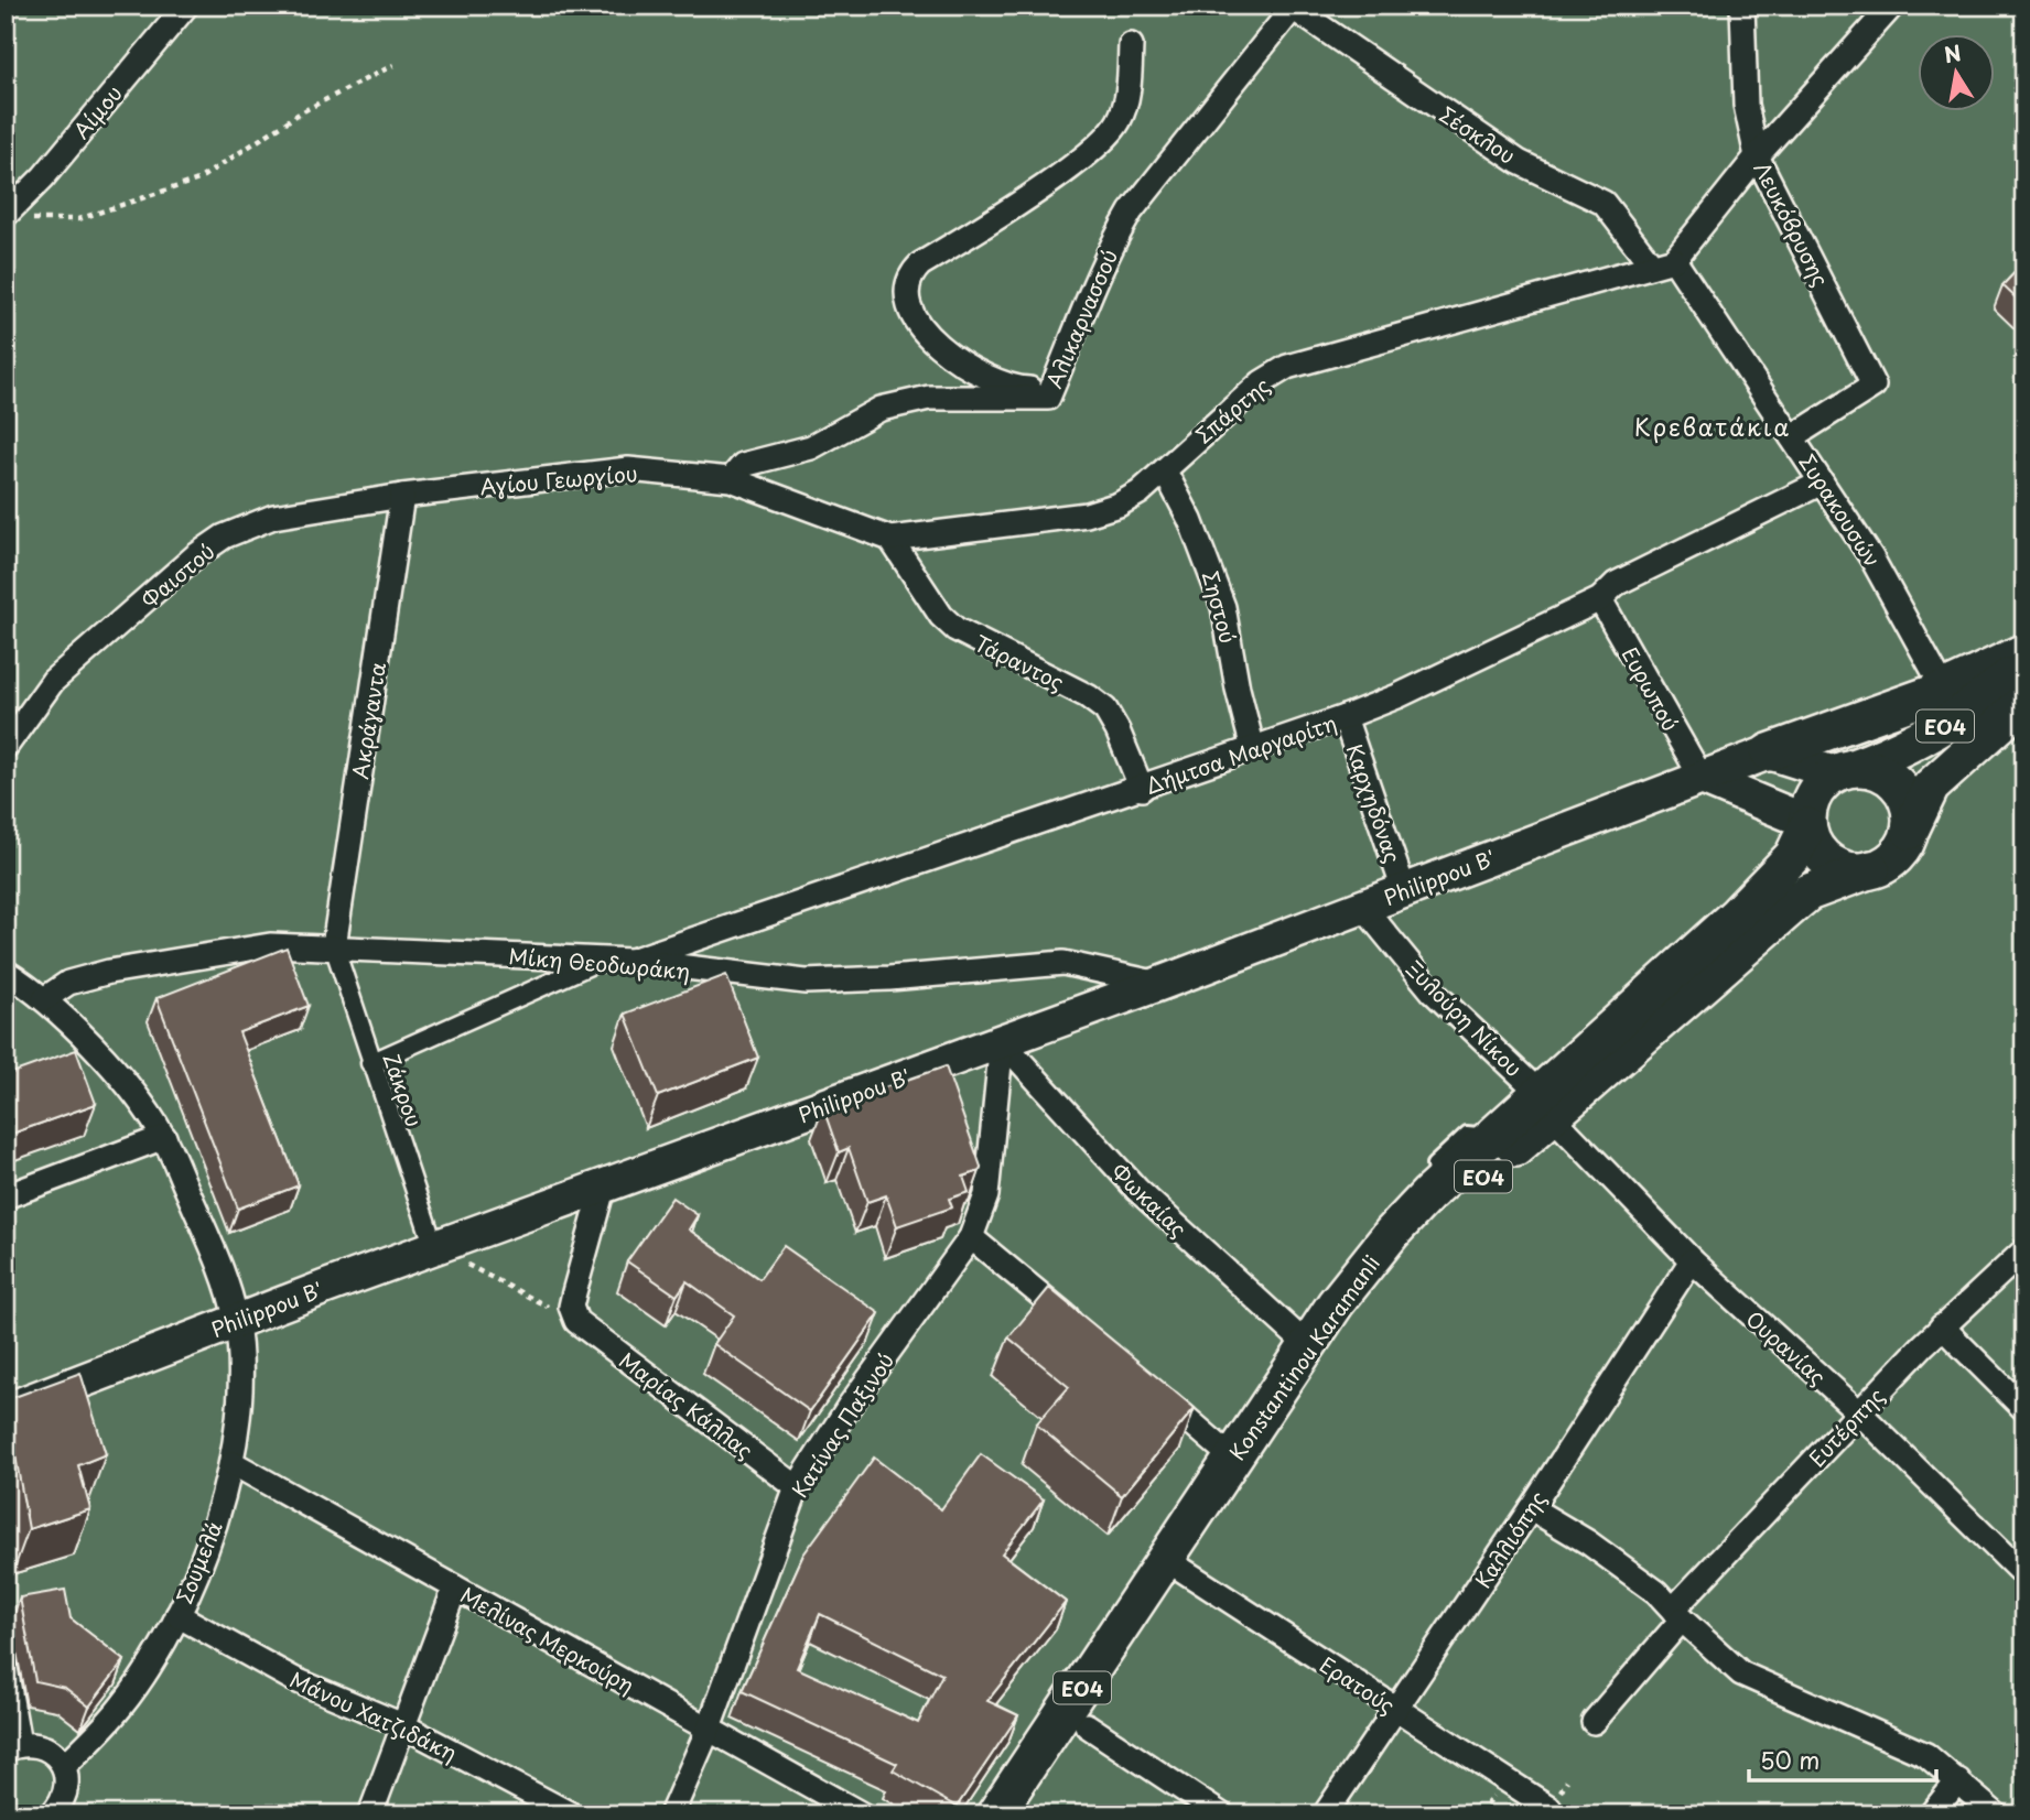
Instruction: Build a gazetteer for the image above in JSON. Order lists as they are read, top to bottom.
{
  "streets": {
    "main road": ["ΕΟ4", "Philippou B'", "Konstantinou Karamanli"],
    "street": [
      "Αίμου",
      "Σέσκλου",
      "Λευκόβρυσης",
      "Αλικαρνασσού",
      "Σπάρτης",
      "Αγίου Γεωργίου",
      "Συρακουσών",
      "Φαιστού",
      "Σηστού",
      "Τάραντος",
      "Ευρωπού",
      "Ακράγαντα",
      "Δήμτσα Μαργαρίτη",
      "Καρχηδόνας",
      "Μίκη Θεοδωράκη",
      "Ξυλούρη Νίκου",
      "Ζάκρου",
      "Φωκαίας",
      "Ουρανίας",
      "Μαρίας Κάλλας",
      "Κατίνας Παξινού",
      "Ευτέρπης",
      "Καλλιόπης",
      "Σουμελά",
      "Μελίνας Μερκούρη",
      "Ερατούς",
      "Μάνου Χατζιδάκη"
    ]
  },
  "crossings": [
    ["Σέσκλου", "Αλικαρνασσού"],
    ["Σέσκλου", "Σπάρτης"],
    ["Σέσκλου", "Συρακουσών"],
    ["Λευκόβρυσης", "Συρακουσών"],
    ["Αλικαρνασσού", "Αγίου Γεωργίου"],
    ["Σπάρτης", "Αγίου Γεωργίου"],
    ["Σπάρτης", "Συρακουσών"],
    ["Σπάρτης", "Σηστού"],
    ["Σπάρτης", "Τάραντος"],
    ["Αγίου Γεωργίου", "Φαιστού"],
    ["Αγίου Γεωργίου", "Τάραντος"],
    ["Αγίου Γεωργίου", "Ακράγαντα"],
    ["Συρακουσών", "Δήμτσα Μαργαρίτη"],
    ["Φαιστού", "Ακράγαντα"],
    ["Σηστού", "Δήμτσα Μαργαρίτη"],
    ["Τάραντος", "Δήμτσα Μαργαρίτη"],
    ["Ευρωπού", "Δήμτσα Μαργαρίτη"],
    ["Ευρωπού", "Philippou B'"],
    ["Ακράγαντα", "Μίκη Θεοδωράκη"],
    ["Ακράγαντα", "Ζάκρου"],
    ["ΕΟ4", "Konstantinou Karamanli"],
    ["Δήμτσα Μαργαρίτη", "Καρχηδόνας"],
    ["Δήμτσα Μαργαρίτη", "Μίκη Θεοδωράκη"],
    ["Καρχηδόνας", "Philippou B'"],
    ["Philippou B'", "Μίκη Θεοδωράκη"],
    ["Philippou B'", "Ξυλούρη Νίκου"],
    ["Philippou B'", "Ζάκρου"],
    ["Philippou B'", "Φωκαίας"],
    ["Philippou B'", "Κατίνας Παξινού"],
    ["Philippou B'", "Σουμελά"],
    ["Μίκη Θεοδωράκη", "Ζάκρου"],
    ["Μίκη Θεοδωράκη", "Σουμελά"],
    ["Ξυλούρη Νίκου", "Ουρανίας"],
    ["Ξυλούρη Νίκου", "Konstantinou Karamanli"],
    ["Φωκαίας", "Konstantinou Karamanli"],
    ["Φωκαίας", "Κατίνας Παξινού"],
    ["Ουρανίας", "Konstantinou Karamanli"],
    ["Ουρανίας", "Ευτέρπης"],
    ["Ουρανίας", "Καλλιόπης"],
    ["Konstantinou Karamanli", "Ερατούς"],
    ["Μαρίας Κάλλας", "Κατίνας Παξινού"],
    ["Κατίνας Παξινού", "Μελίνας Μερκούρη"],
    ["Καλλιόπης", "Ερατούς"],
    ["Σουμελά", "Μελίνας Μερκούρη"],
    ["Σουμελά", "Μάνου Χατζιδάκη"]
  ],
  "districts": ["Κρεβατάκια"],
  "scale_bar": "50 m",
  "north": "top"
}
